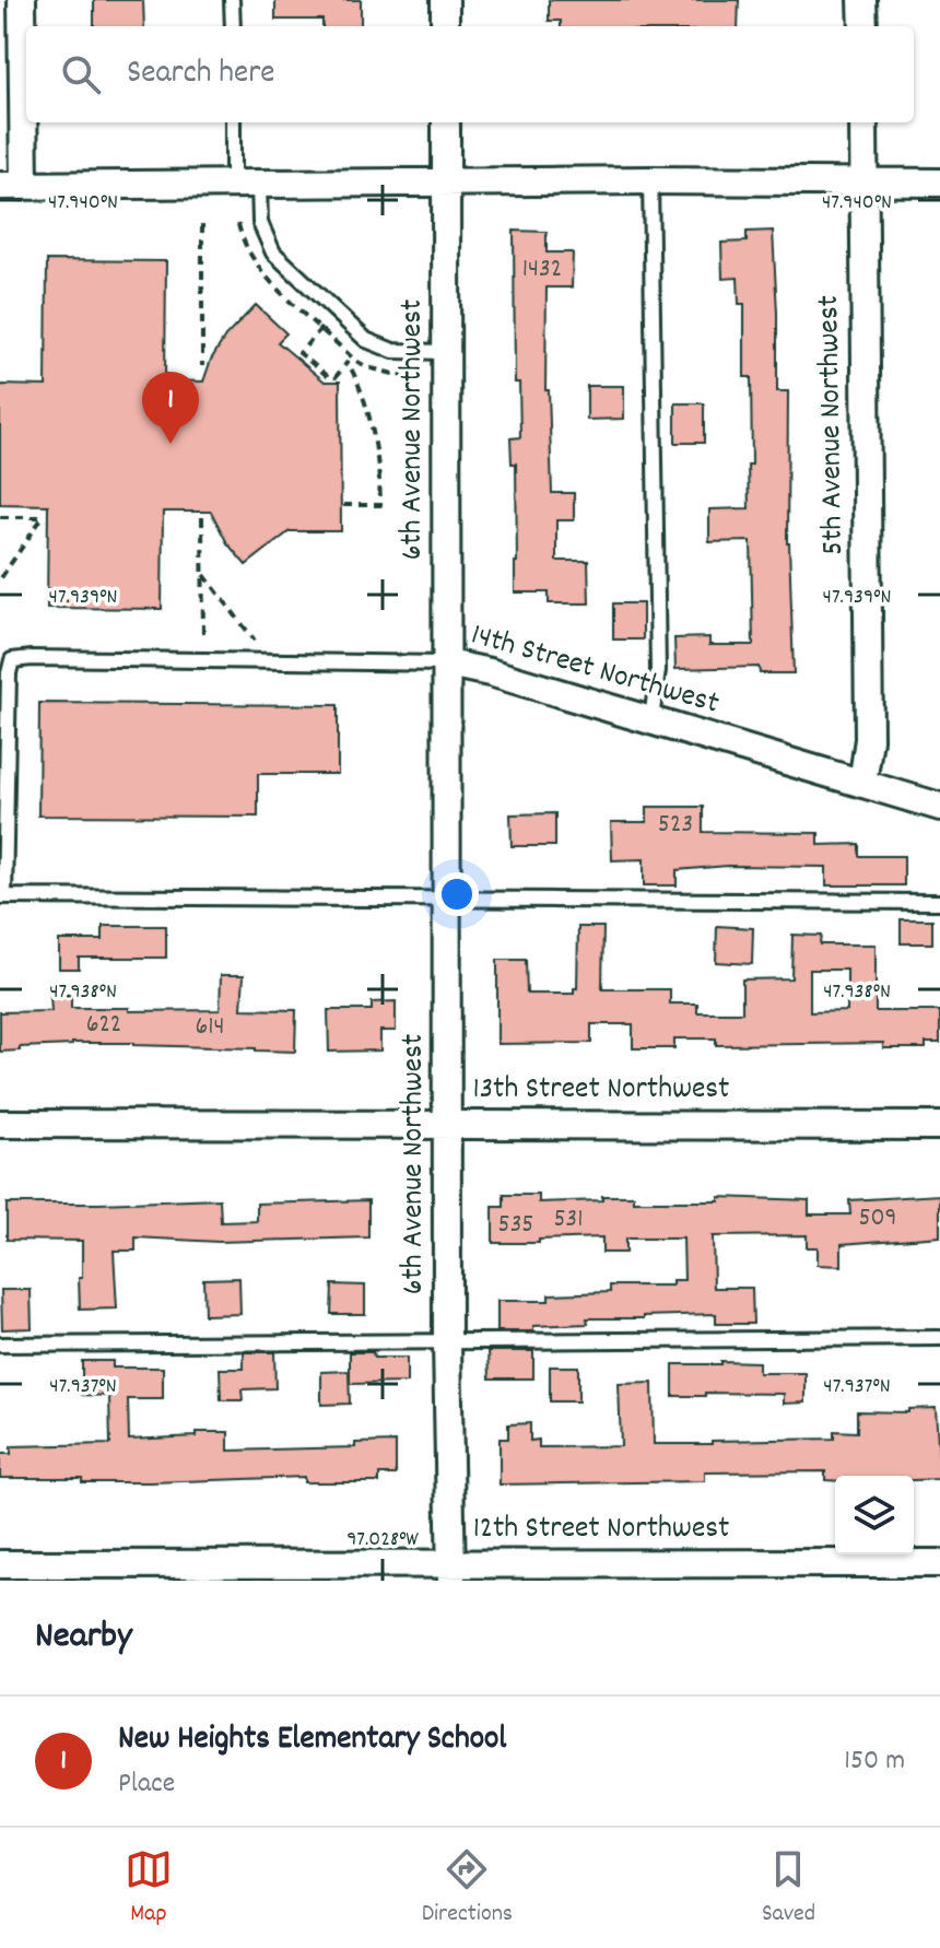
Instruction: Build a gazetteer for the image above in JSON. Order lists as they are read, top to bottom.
{
  "streets": {
    "street": [
      "5th Avenue Northwest",
      "6th Avenue Northwest",
      "14th Street Northwest",
      "13th Street Northwest",
      "12th Street Northwest"
    ]
  },
  "crossings": [
    ["5th Avenue Northwest", "14th Street Northwest"],
    ["6th Avenue Northwest", "14th Street Northwest"],
    ["6th Avenue Northwest", "13th Street Northwest"],
    ["6th Avenue Northwest", "12th Street Northwest"]
  ],
  "house_numbers": [
    "1432",
    "523",
    "622",
    "614",
    "509",
    "531",
    "535"
  ],
  "page": {
    "search": "Search here",
    "pins": "1",
    "heading": "Nearby",
    "list": [
      {
        "mark": "1",
        "name": "New Heights Elementary School",
        "note": "Place",
        "value": "150 m"
      }
    ],
    "nav": ["Map", "Directions", "Saved"]
  },
  "coordinates": [
    "47.940°N",
    "47.939°N",
    "47.938°N",
    "47.937°N",
    "97.028°W"
  ]
}
